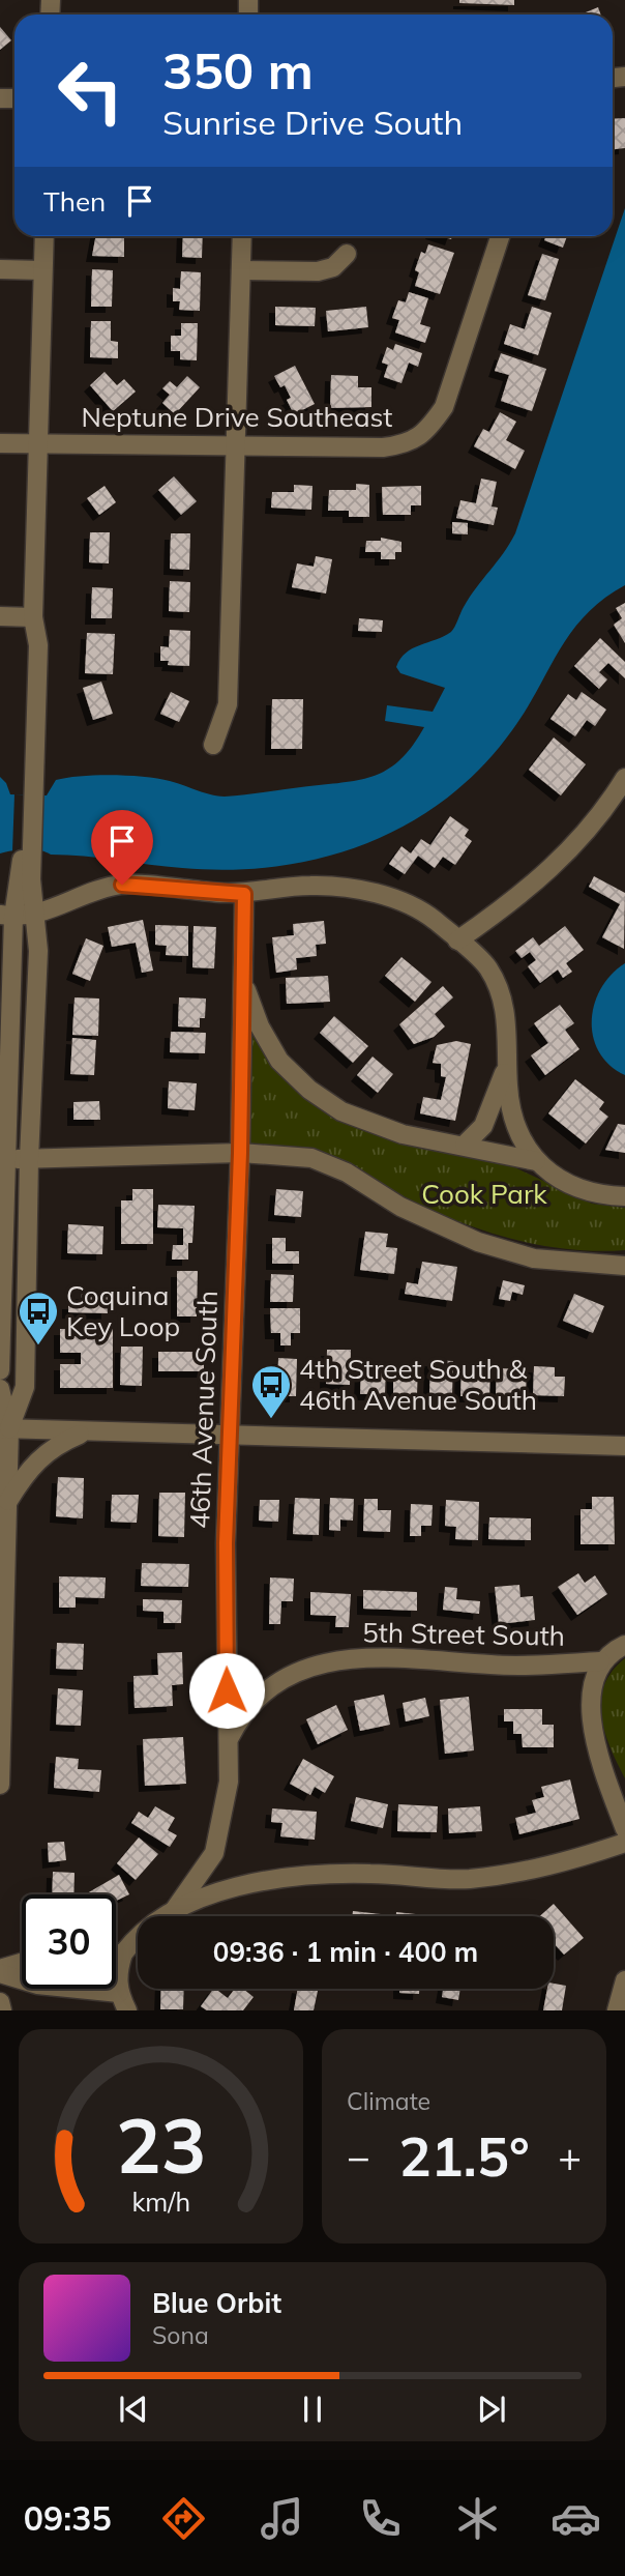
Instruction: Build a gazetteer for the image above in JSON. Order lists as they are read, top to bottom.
{
  "streets": {
    "street": ["Neptune Drive Southeast", "46th Avenue South", "5th Street South"]
  },
  "crossings": [
    ["46th Avenue South", "5th Street South"]
  ],
  "parks": ["Cook Park"],
  "places": {
    "bus stop": ["Coquina Key Loop", "4th Street South & 46th Avenue South"]
  },
  "page": {
    "turn": ["350 m", "Sunrise Drive South"],
    "then": "Then",
    "limit": "30",
    "trip": "09:36 · 1 min · 400 m",
    "tile": "Climate",
    "heat": ["−", "21.5°", "+"],
    "song": ["Blue Orbit", "Sona"],
    "tabs": "09:35",
    "gauge": ["23", "km/h"]
  }
}
